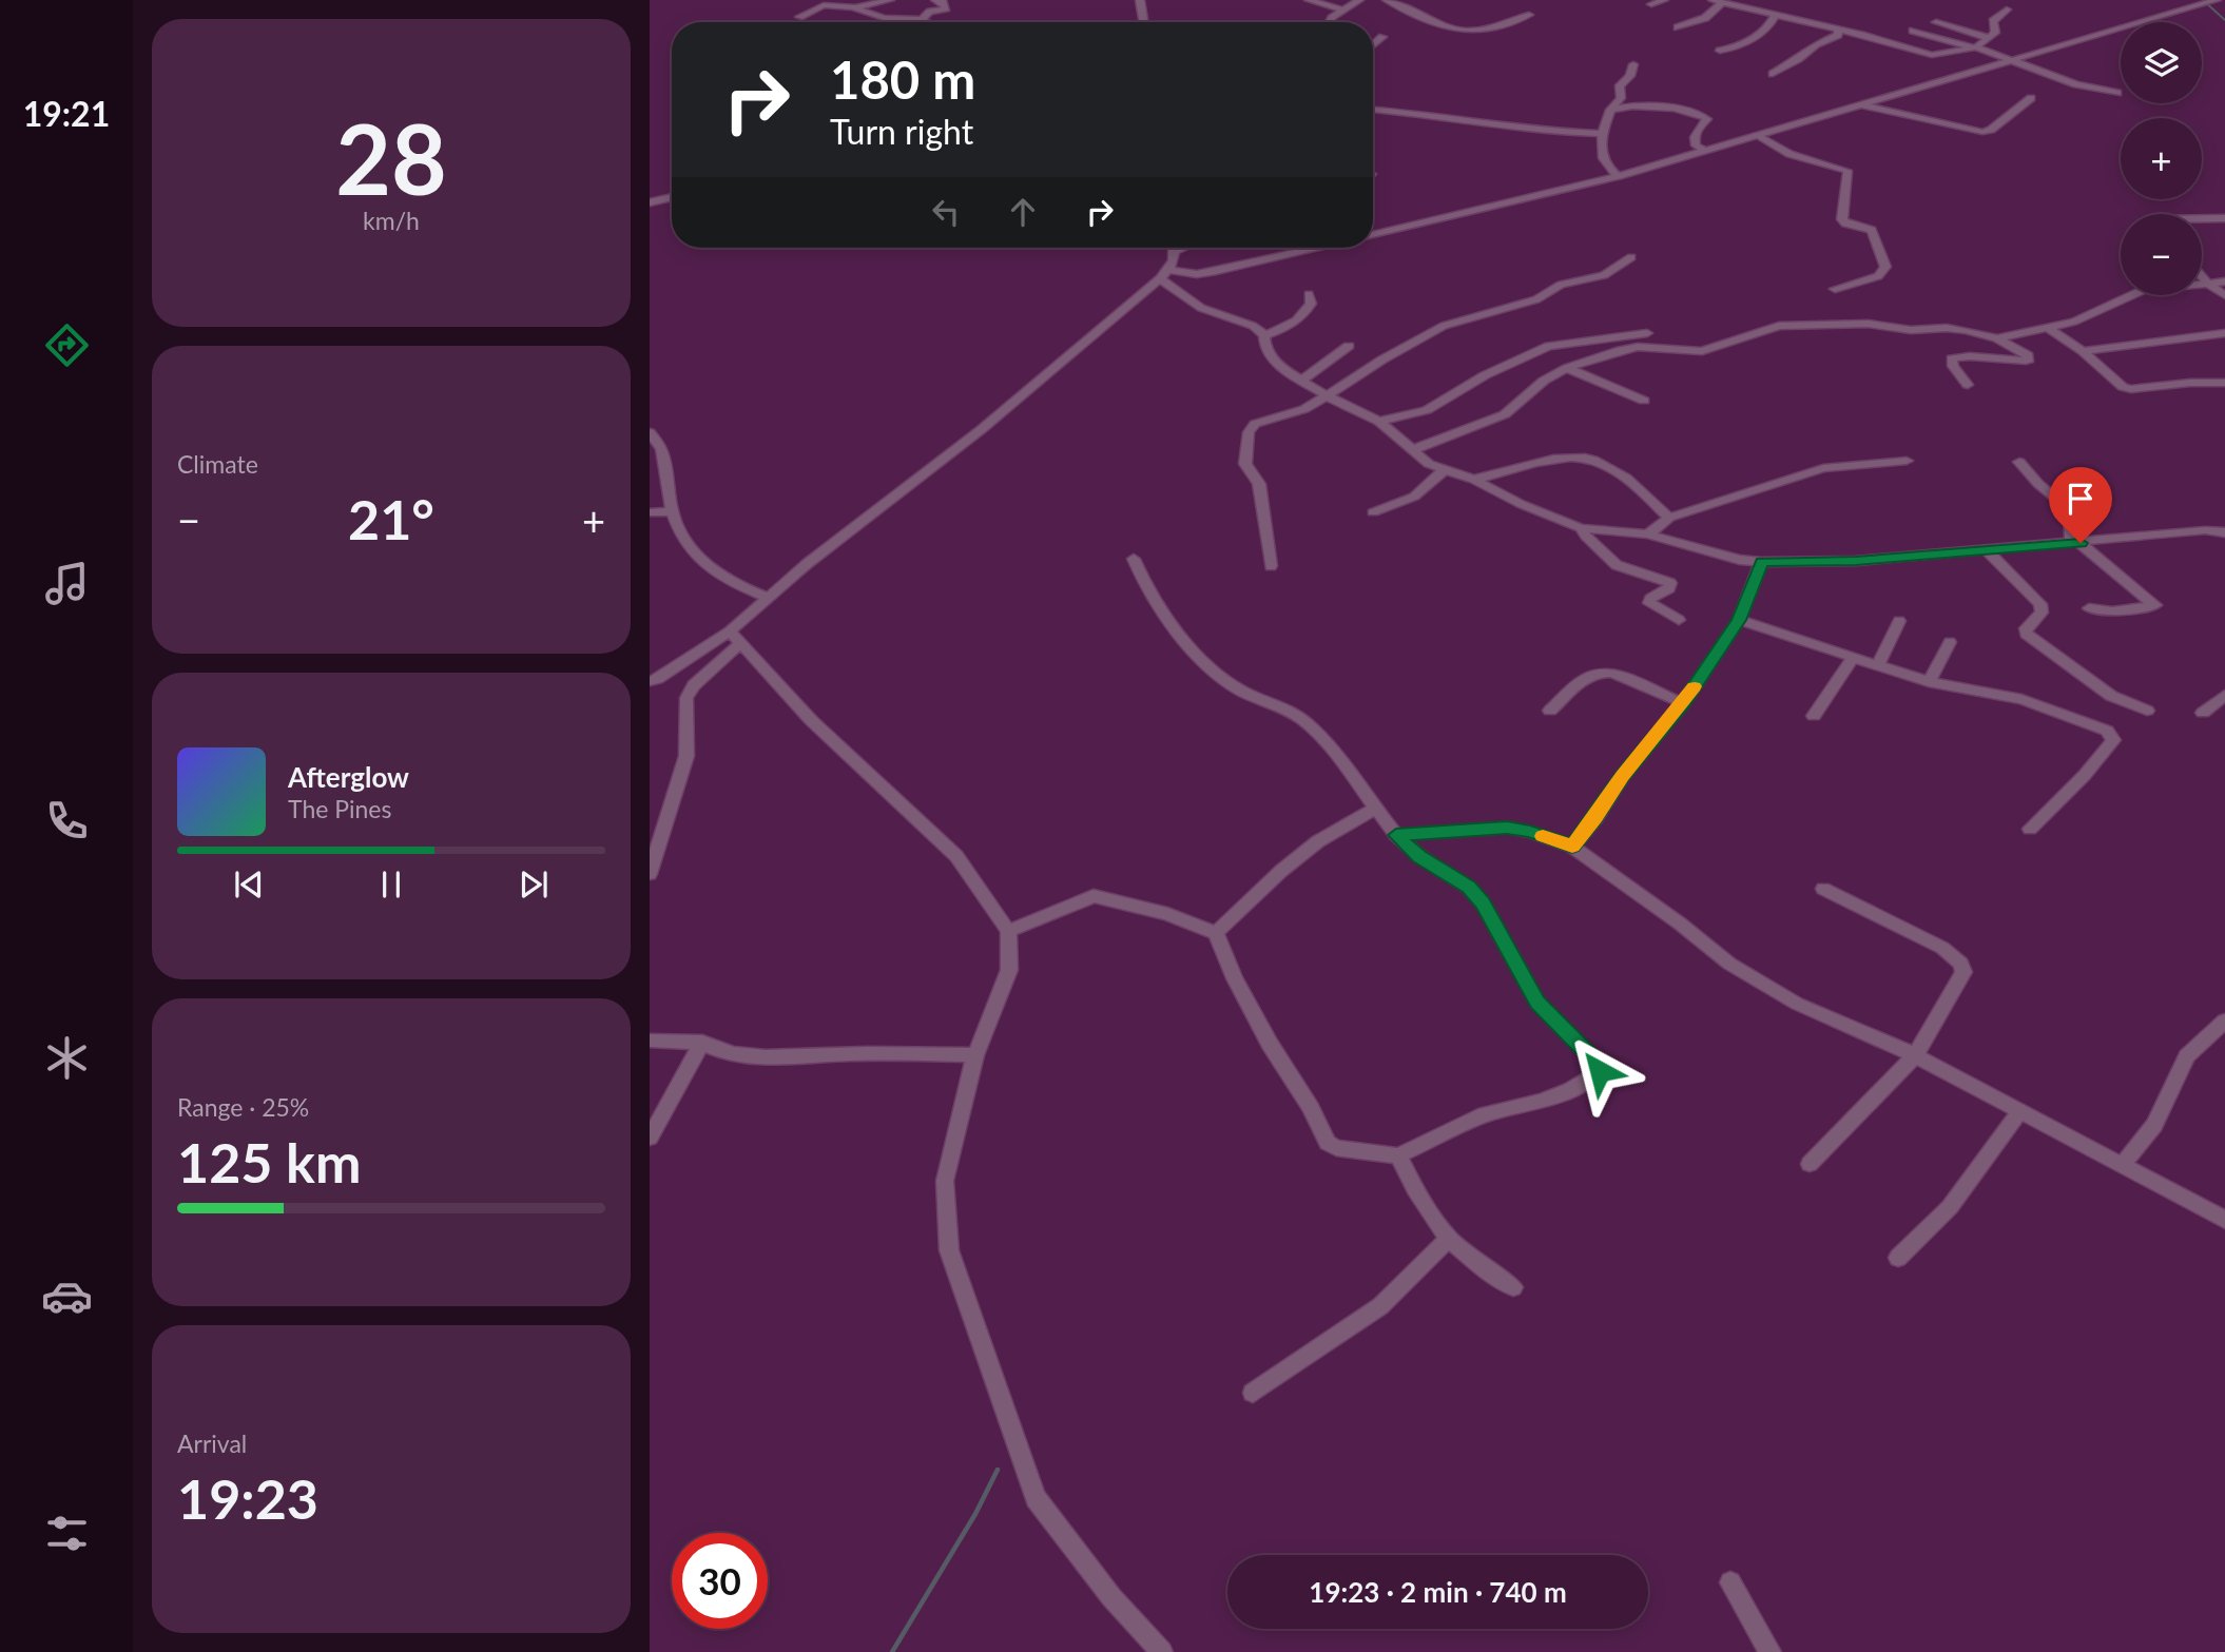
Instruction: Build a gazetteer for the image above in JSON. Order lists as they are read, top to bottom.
{
  "page": {
    "tabs": "19:21",
    "tile": [
      ["28", "km/h"],
      "Climate",
      ["Range · 25%", "125 km"],
      ["Arrival", "19:23"]
    ],
    "map_buttons": ["+", "−"],
    "turn": ["180 m", "Turn right"],
    "heat": ["−", "21°", "+"],
    "song": ["Afterglow", "The Pines"],
    "limit": "30",
    "trip": "19:23 · 2 min · 740 m"
  }
}
